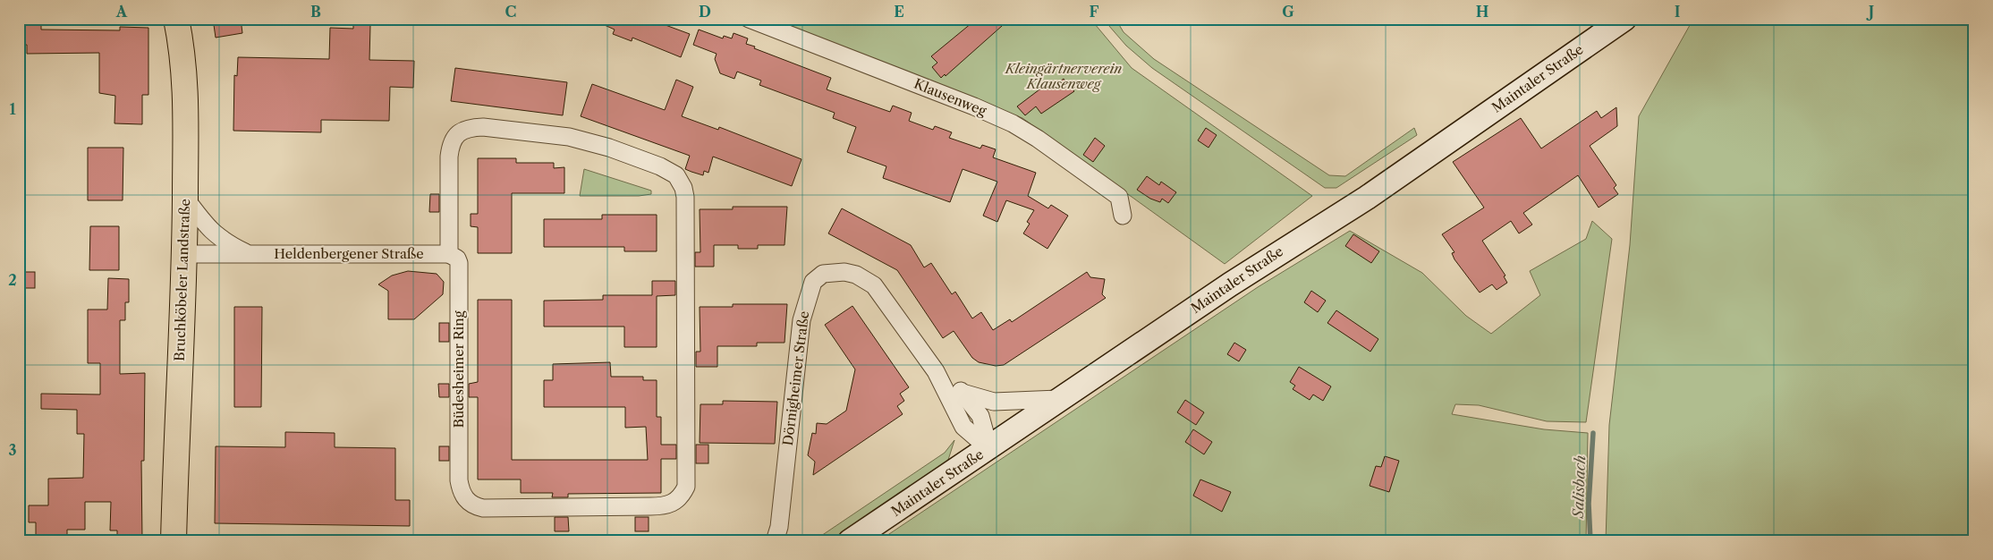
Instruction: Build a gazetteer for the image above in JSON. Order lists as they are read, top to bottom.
{
  "streets": {
    "main road": ["Maintaler Straße", "Bruchköbeler Landstraße"],
    "street": [
      "Klausenweg",
      "Heldenbergener Straße",
      "Büdesheimer Ring",
      "Dörnigheimer Straße"
    ]
  },
  "crossings": [
    ["Maintaler Straße", "Dörnigheimer Straße"],
    ["Heldenbergener Straße", "Bruchköbeler Landstraße"],
    ["Heldenbergener Straße", "Büdesheimer Ring"]
  ],
  "water": ["Salisbach"],
  "parks": ["Kleingärtnerverein Klausenweg"],
  "grid": {
    "columns": [
      "A",
      "B",
      "C",
      "D",
      "E",
      "F",
      "G",
      "H",
      "I",
      "J"
    ],
    "rows": ["1", "2", "3"]
  }
}
